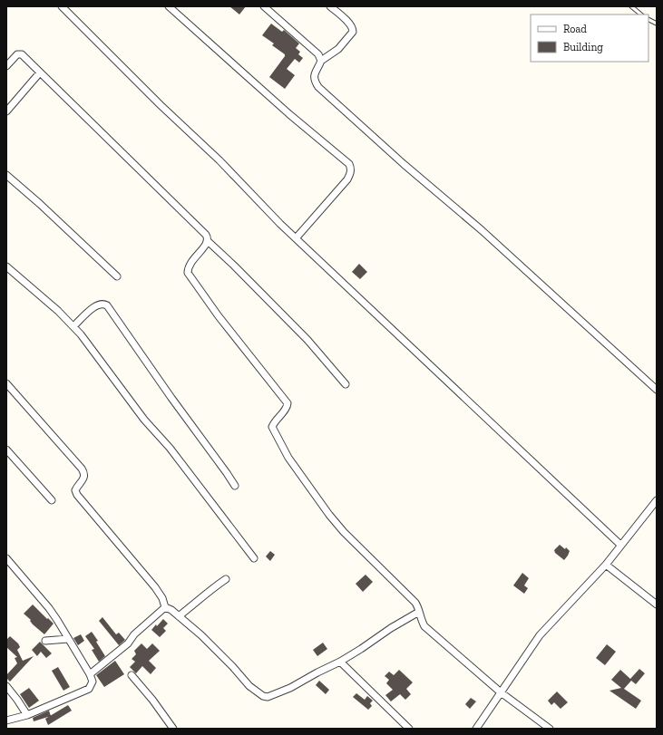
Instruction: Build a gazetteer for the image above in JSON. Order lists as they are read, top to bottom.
{
  "legend": ["Road", "Building"]
}
